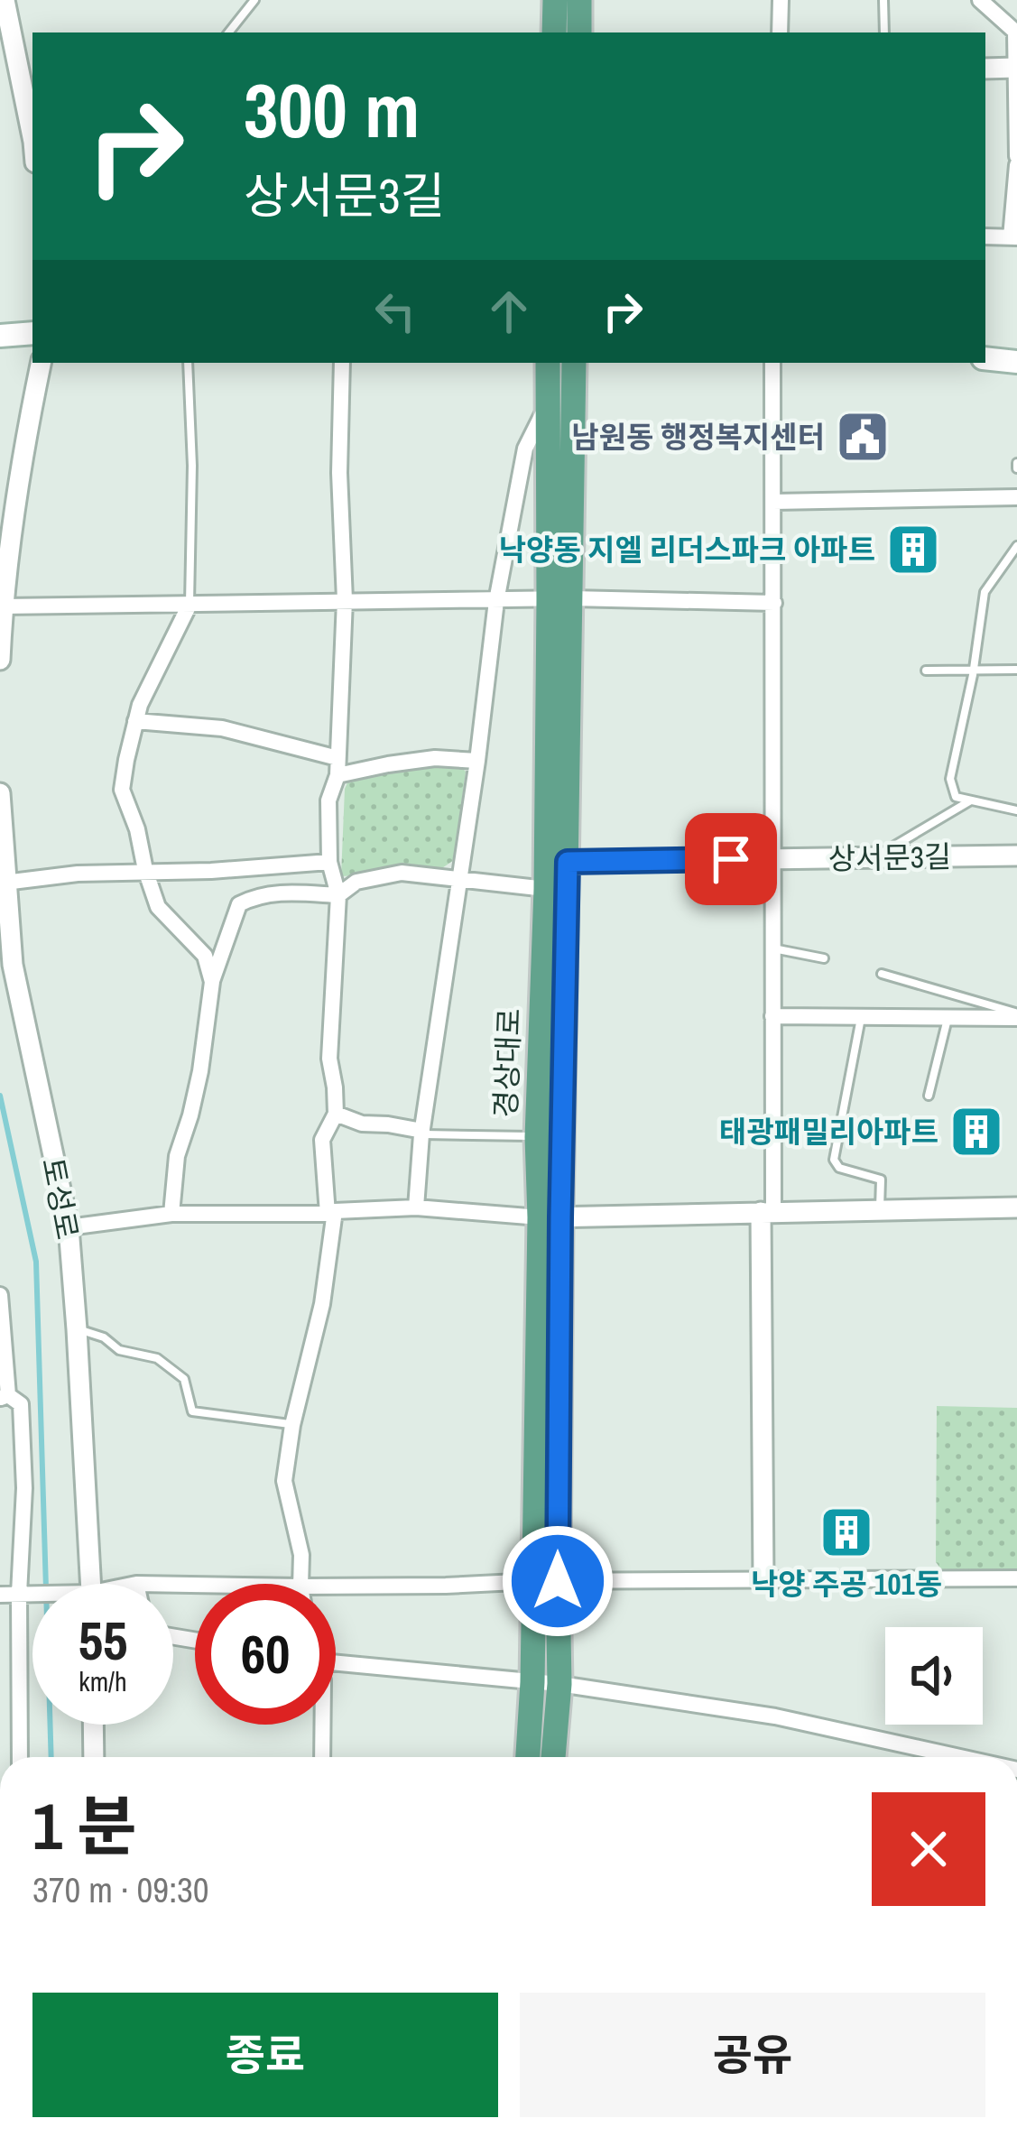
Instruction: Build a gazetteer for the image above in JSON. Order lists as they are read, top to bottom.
{
  "streets": {
    "main road": ["경상대로"],
    "street": ["상서문3길", "토성로"]
  },
  "crossings": [
    ["상서문3길", "경상대로"]
  ],
  "places": {
    "public building": ["남원동 행정복지센터"],
    "building": ["낙양동 지엘 리더스파크 아파트", "태광패밀리아파트", "낙양 주공 101동"]
  },
  "page": {
    "turn": ["300 m", "상서문3길"],
    "speed": "55 km/h",
    "limit": "60",
    "heading": ["1 분", "370 m · 09:30"],
    "buttons": ["종료", "공유"]
  }
}
